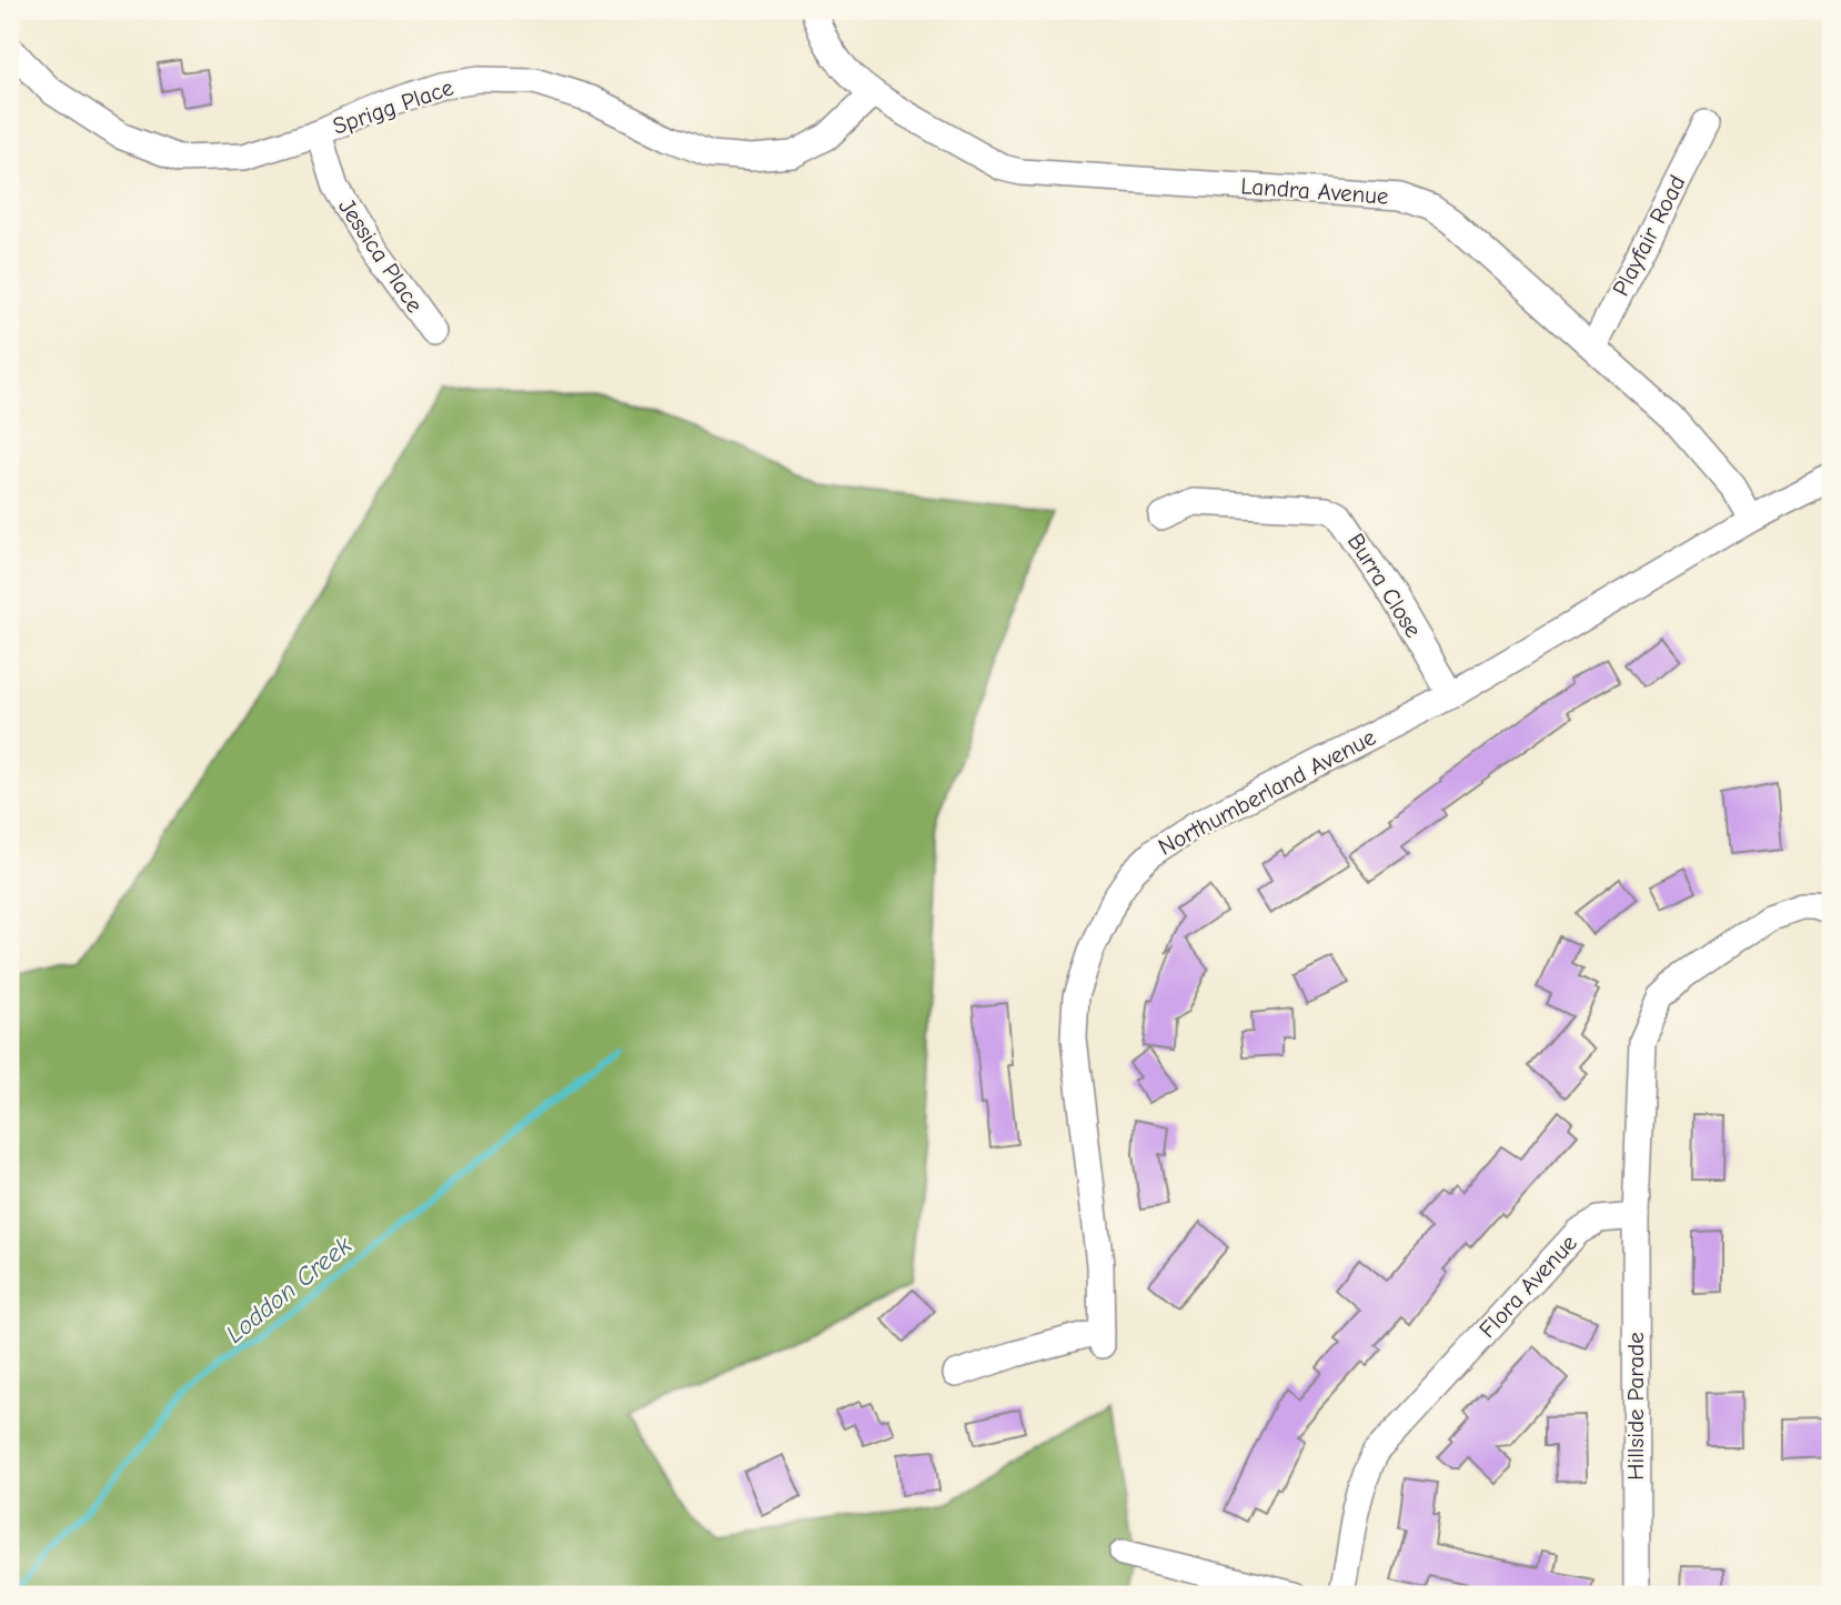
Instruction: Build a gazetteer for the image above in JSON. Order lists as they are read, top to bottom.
{
  "streets": {
    "street": [
      "Sprigg Place",
      "Landra Avenue",
      "Playfair Road",
      "Jessica Place",
      "Burra Close",
      "Northumberland Avenue",
      "Flora Avenue",
      "Hillside Parade"
    ]
  },
  "crossings": [
    ["Sprigg Place", "Landra Avenue"],
    ["Sprigg Place", "Jessica Place"],
    ["Landra Avenue", "Playfair Road"],
    ["Landra Avenue", "Northumberland Avenue"],
    ["Burra Close", "Northumberland Avenue"],
    ["Flora Avenue", "Hillside Parade"]
  ],
  "water": ["Loddon Creek"]
}
